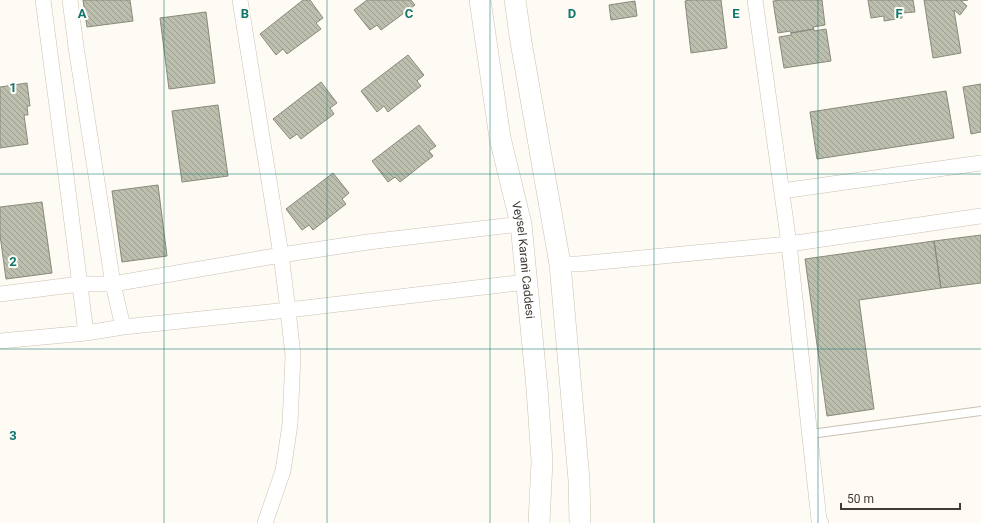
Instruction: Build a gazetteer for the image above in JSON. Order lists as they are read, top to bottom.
{
  "streets": {
    "main road": ["Veysel Karani Caddesi"]
  },
  "scale_bar": "50 m",
  "grid": {
    "columns": [
      "A",
      "B",
      "C",
      "D",
      "E",
      "F"
    ],
    "rows": ["1", "2", "3"]
  }
}
